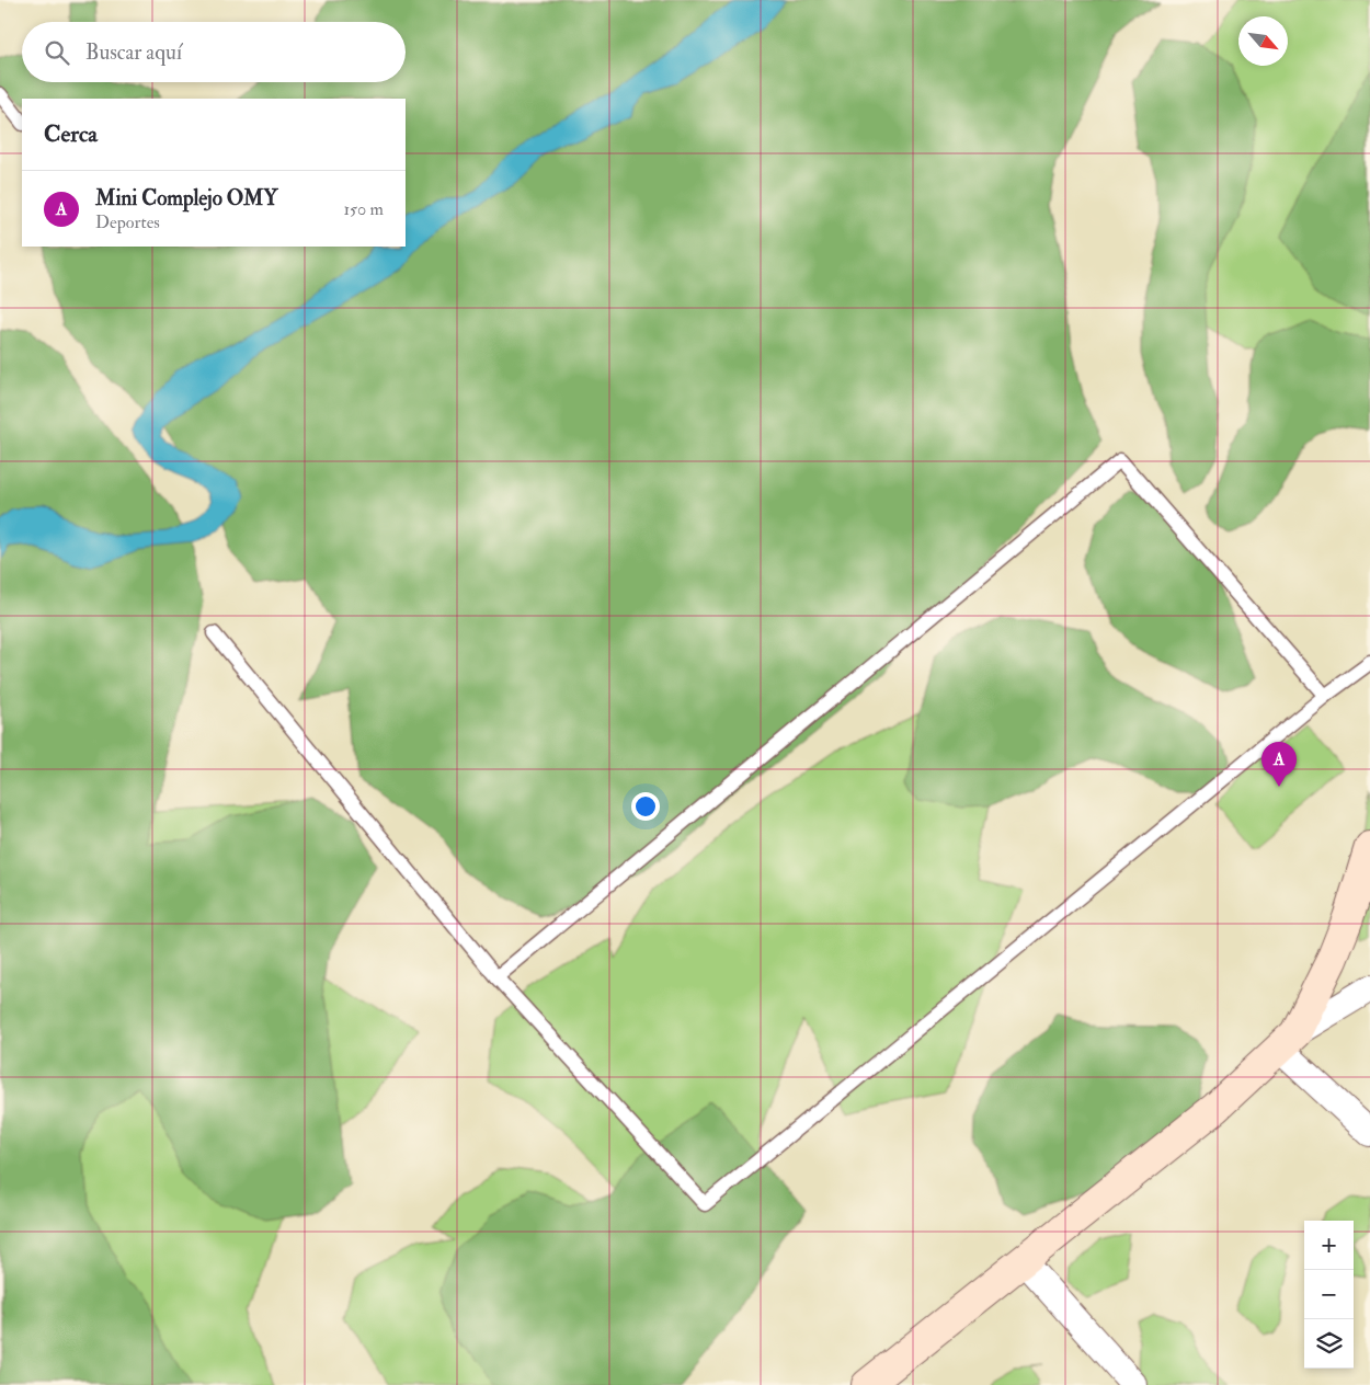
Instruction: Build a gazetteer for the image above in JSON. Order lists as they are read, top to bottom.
{
  "north": "bottom right",
  "page": {
    "search": "Buscar aquí",
    "heading": "Cerca",
    "list": [
      {
        "mark": "A",
        "name": "Mini Complejo OMY",
        "note": "Deportes",
        "value": "150 m"
      }
    ],
    "pins": "A",
    "map_buttons": ["+", "−"]
  }
}
